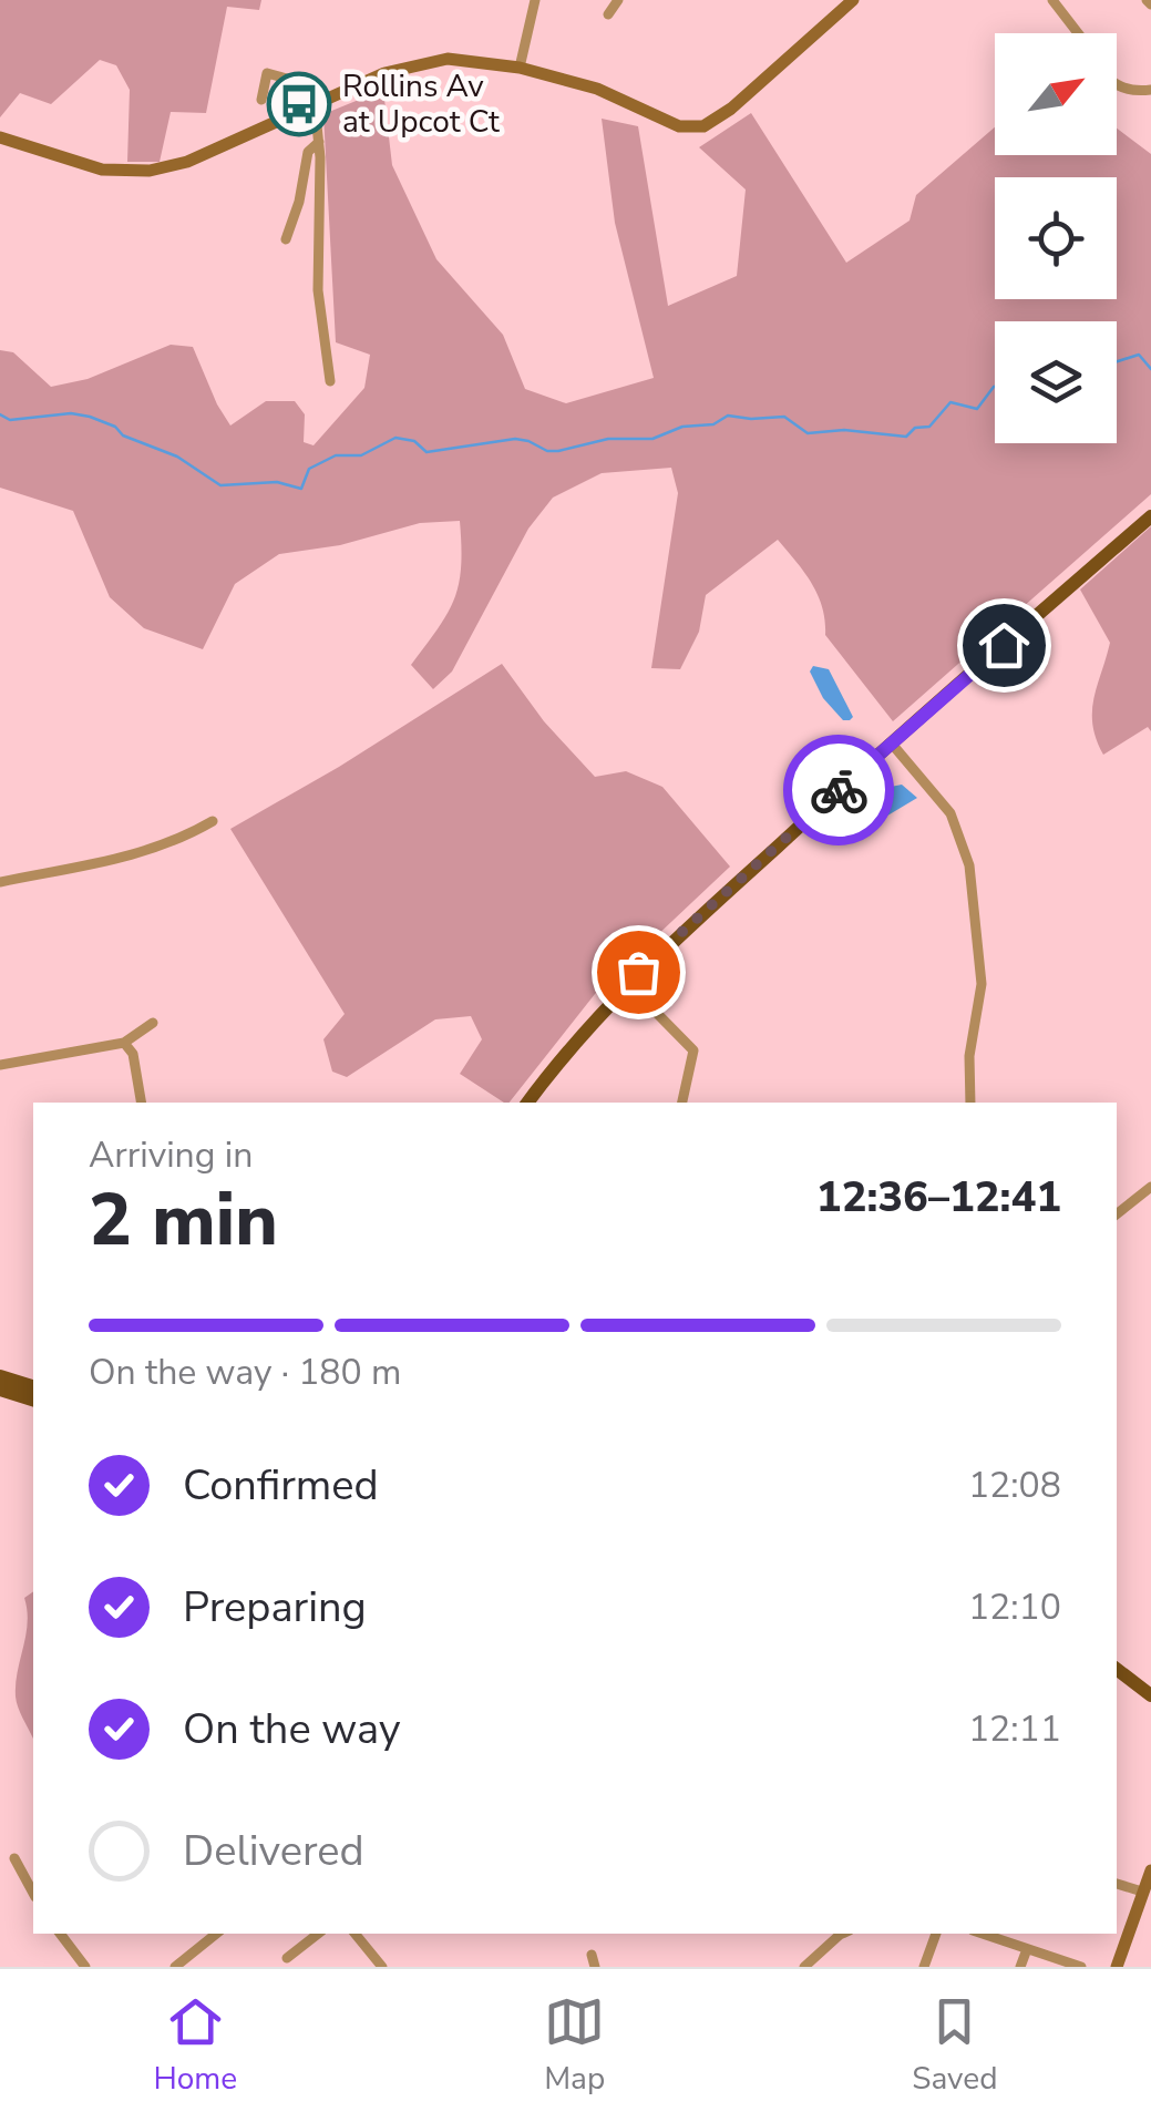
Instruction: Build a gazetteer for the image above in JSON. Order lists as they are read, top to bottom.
{
  "places": {
    "bus stop": ["Rollins Av at Upcot Ct"]
  },
  "north": "top right",
  "page": {
    "heading": ["2 min", "Arriving in", "12:36–12:41"],
    "bar": "On the way · 180 m",
    "list": [
      ["Confirmed", "12:08"],
      ["Preparing", "12:10"],
      ["On the way", "12:11"],
      "Delivered"
    ],
    "tabs": ["Home", "Map", "Saved"]
  }
}
